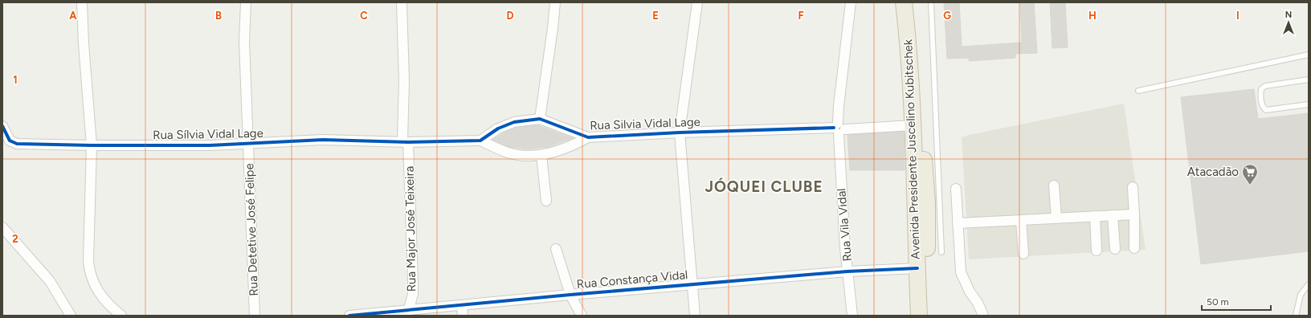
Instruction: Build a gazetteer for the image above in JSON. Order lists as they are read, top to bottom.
{
  "streets": {
    "highway": ["Avenida Presidente Juscelino Kubitschek"],
    "street": [
      "Rua Silvia Vidal Lage",
      "Rua Sílvia Vidal Lage",
      "Rua Vila Vidal",
      "Rua Major José Teixeira",
      "Rua Detetive José Felipe",
      "Rua Constança Vidal"
    ]
  },
  "crossings": [
    ["Rua Silvia Vidal Lage", "Avenida Presidente Juscelino Kubitschek"],
    ["Rua Silvia Vidal Lage", "Rua Vila Vidal"],
    ["Rua Sílvia Vidal Lage", "Rua Major José Teixeira"],
    ["Rua Sílvia Vidal Lage", "Rua Detetive José Felipe"],
    ["Avenida Presidente Juscelino Kubitschek", "Rua Constança Vidal"],
    ["Rua Vila Vidal", "Rua Constança Vidal"],
    ["Rua Major José Teixeira", "Rua Constança Vidal"]
  ],
  "districts": ["JÓQUEI CLUBE"],
  "places": {
    "supermarket": ["Atacadão"]
  },
  "scale_bar": "50 m",
  "north": "top",
  "grid": {
    "columns": [
      "A",
      "B",
      "C",
      "D",
      "E",
      "F",
      "G",
      "H",
      "I"
    ],
    "rows": ["1", "2"]
  }
}
